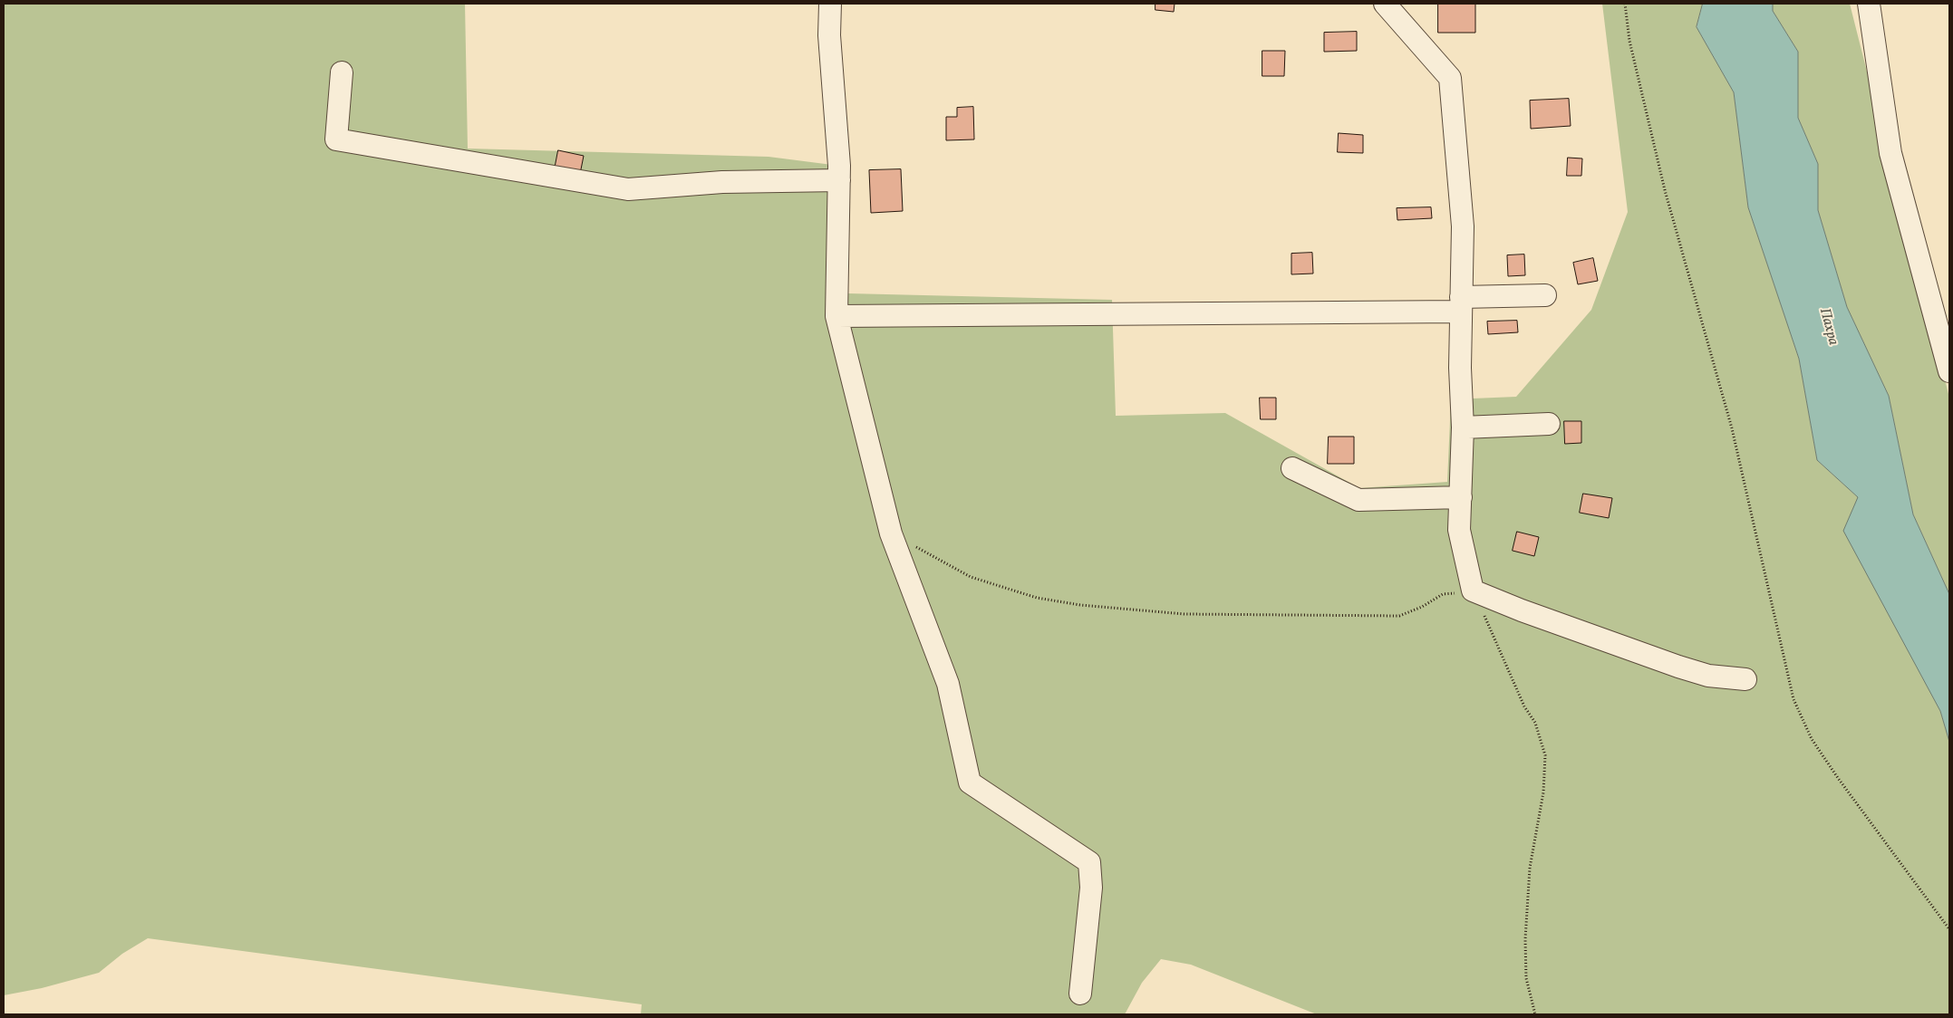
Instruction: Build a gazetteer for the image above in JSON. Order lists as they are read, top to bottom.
{
  "water": ["Пахра"]
}
